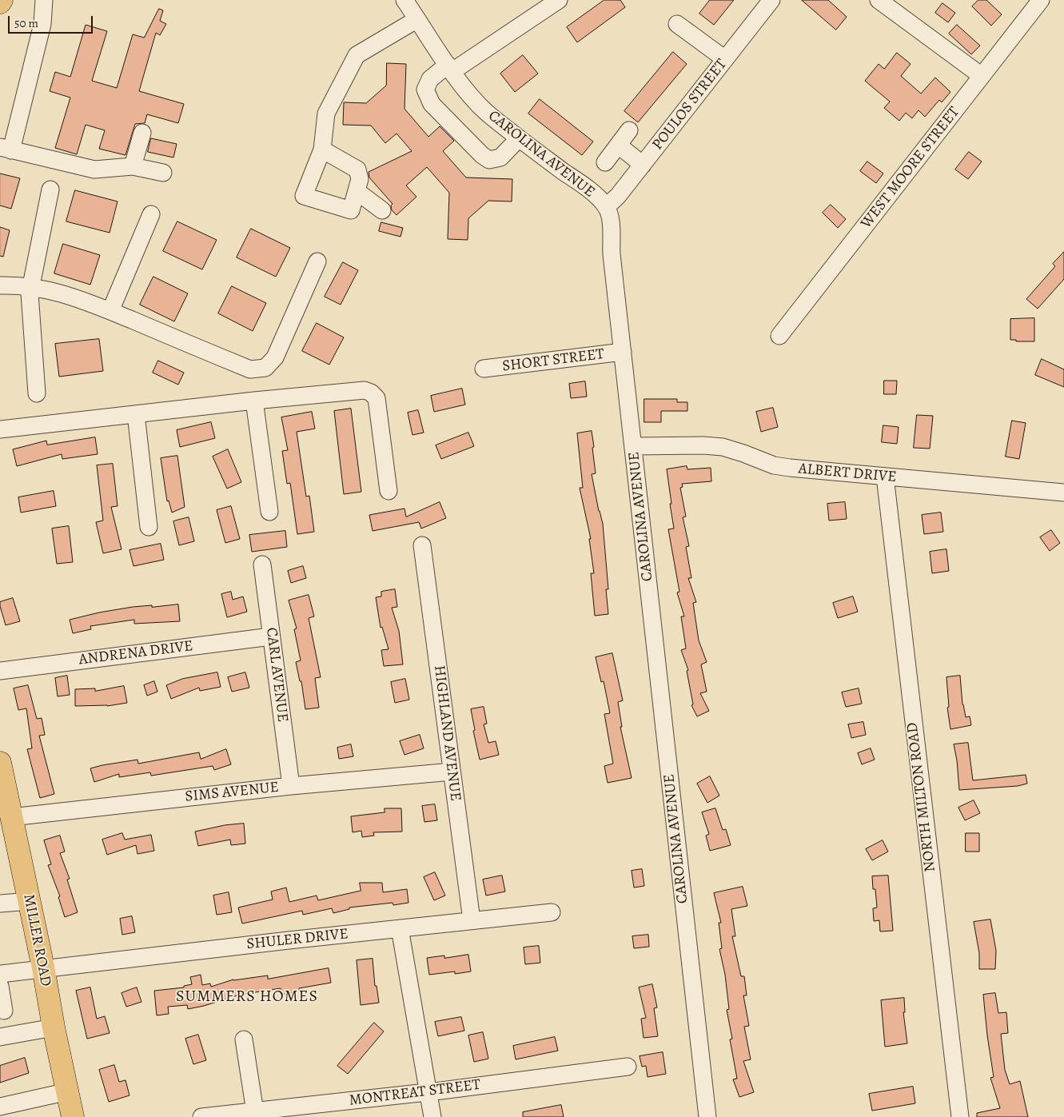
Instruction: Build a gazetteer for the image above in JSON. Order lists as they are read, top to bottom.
{
  "streets": {
    "main road": ["MILLER ROAD"],
    "street": [
      "POULOS STREET",
      "CAROLINA AVENUE",
      "WEST MOORE STREET",
      "SHORT STREET",
      "ALBERT DRIVE",
      "ANDRENA DRIVE",
      "CARL AVENUE",
      "HIGHLAND AVENUE",
      "SIMS AVENUE",
      "NORTH MILTON ROAD",
      "SHULER DRIVE",
      "MONTREAT STREET"
    ]
  },
  "crossings": [
    ["POULOS STREET", "CAROLINA AVENUE"],
    ["CAROLINA AVENUE", "SHORT STREET"],
    ["CAROLINA AVENUE", "ALBERT DRIVE"],
    ["ALBERT DRIVE", "NORTH MILTON ROAD"],
    ["ANDRENA DRIVE", "CARL AVENUE"],
    ["CARL AVENUE", "SIMS AVENUE"],
    ["HIGHLAND AVENUE", "SIMS AVENUE"],
    ["HIGHLAND AVENUE", "SHULER DRIVE"],
    ["SIMS AVENUE", "MILLER ROAD"],
    ["SHULER DRIVE", "MILLER ROAD"]
  ],
  "districts": ["SUMMERS HOMES"],
  "scale_bar": "50 m"
}
